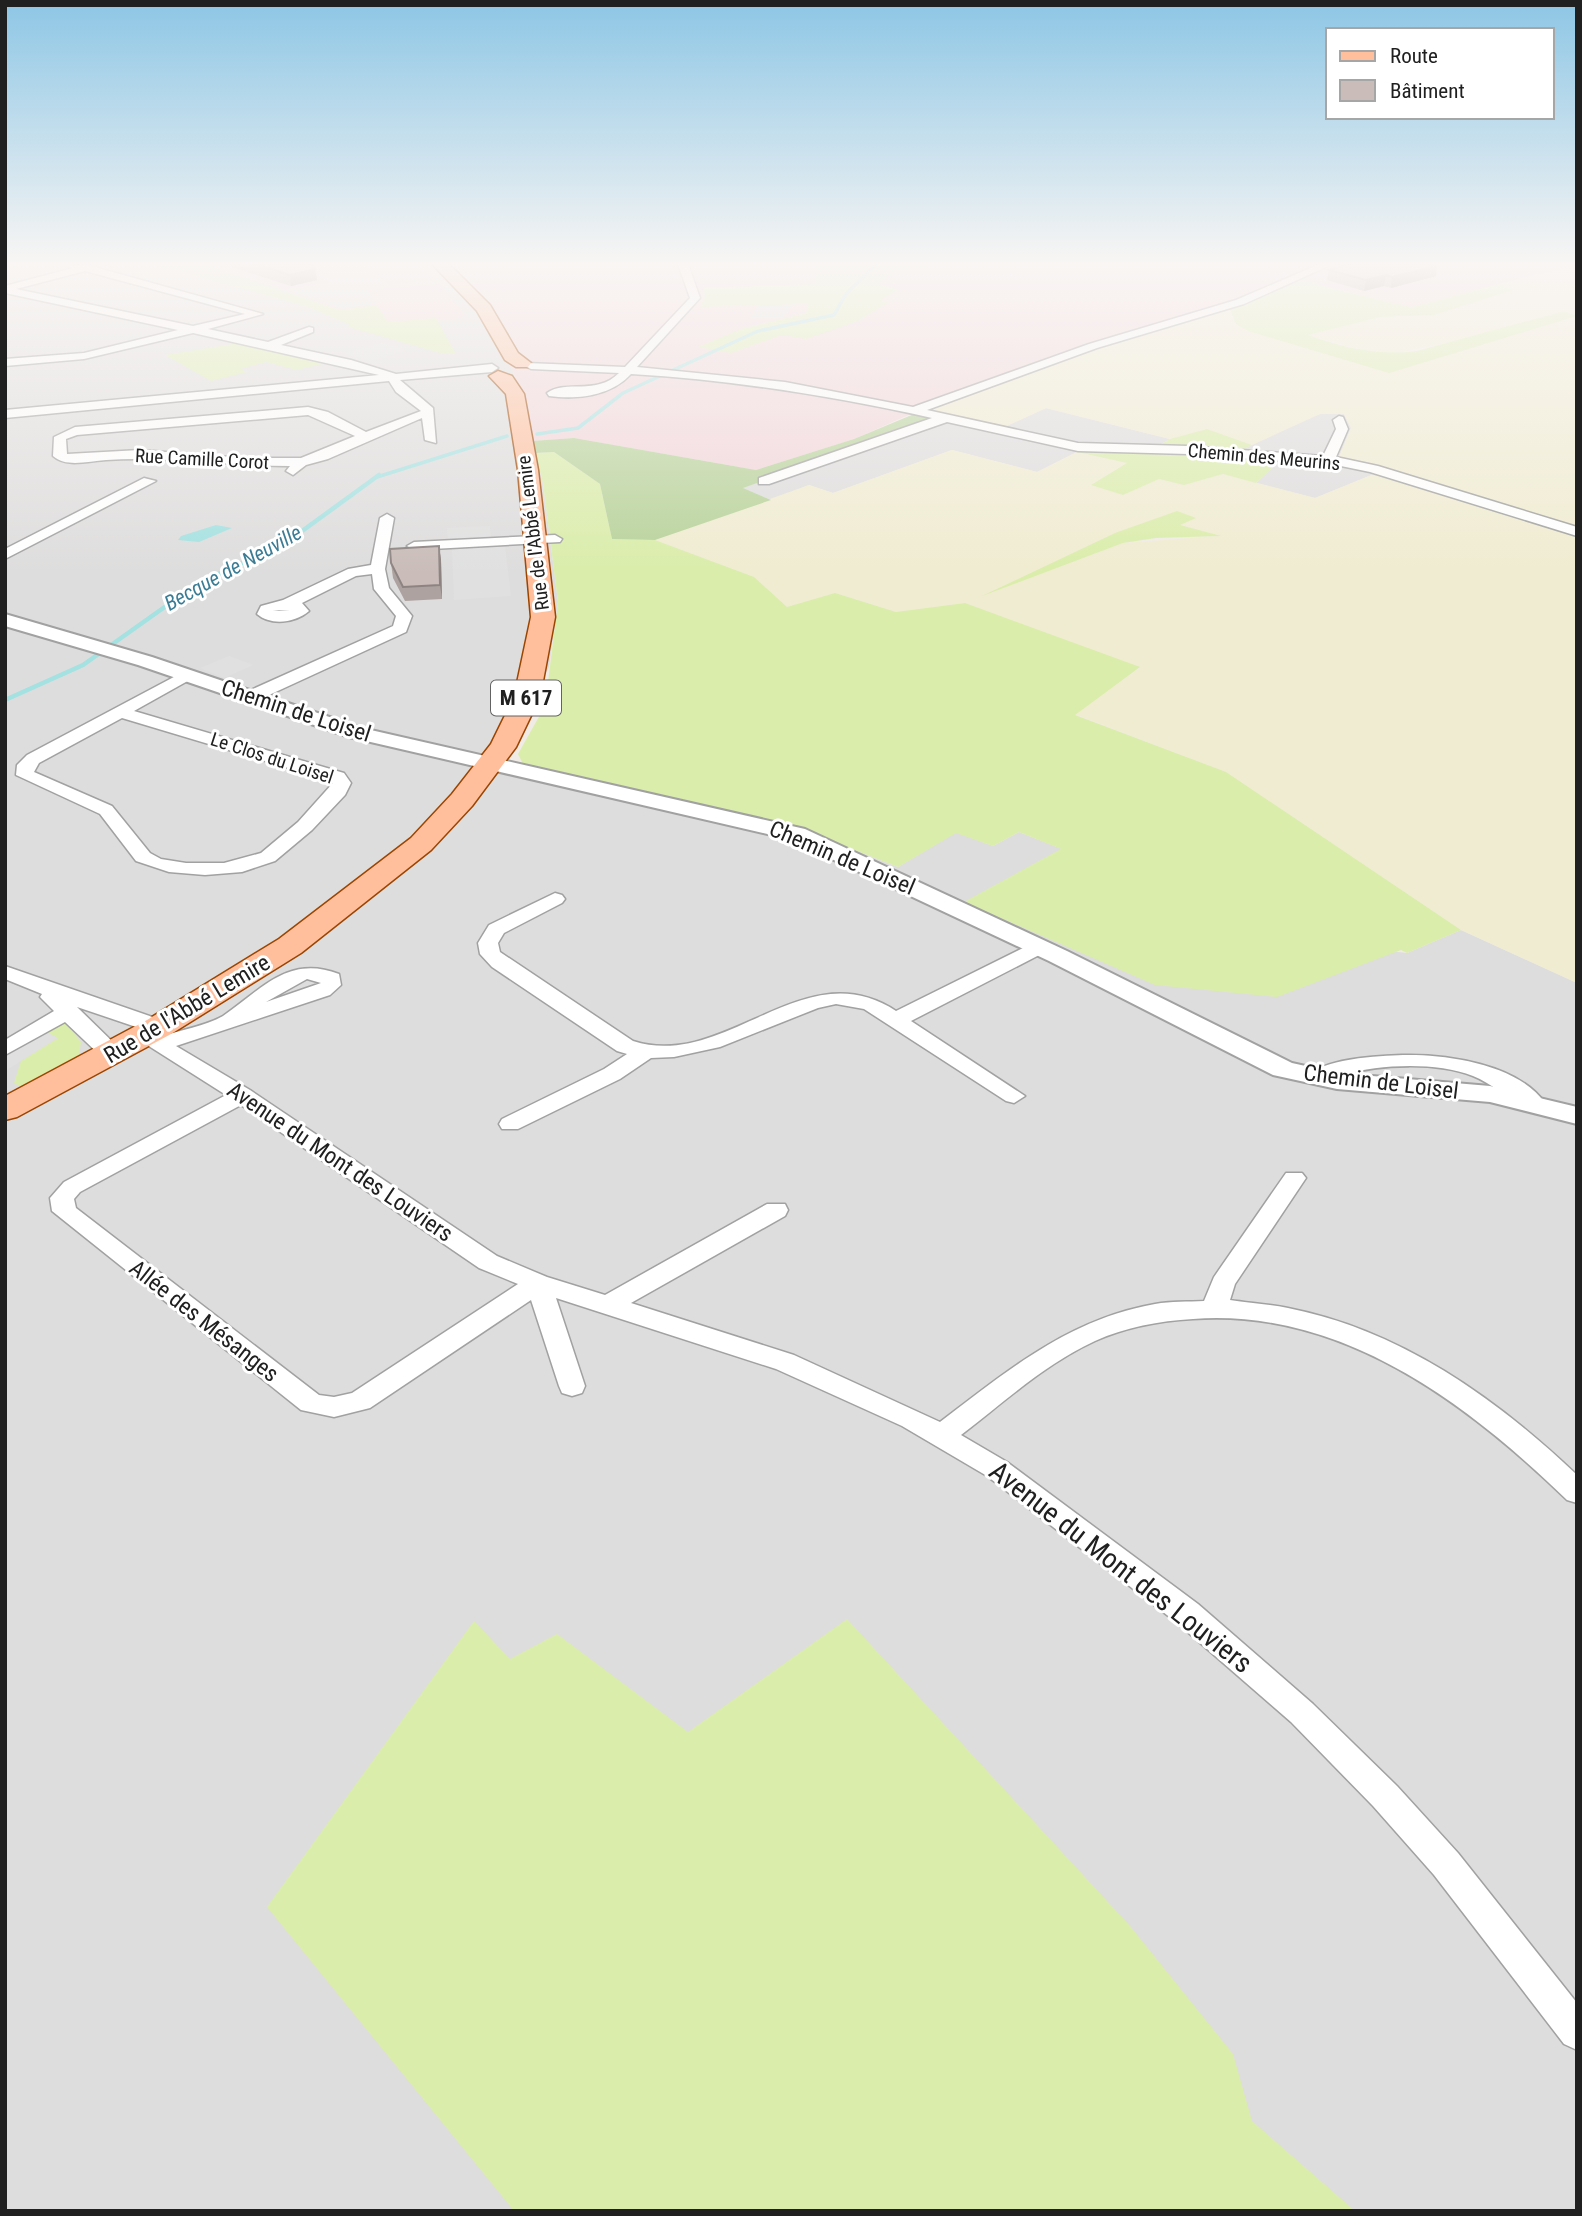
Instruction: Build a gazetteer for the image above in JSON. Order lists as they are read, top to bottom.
{
  "streets": {
    "main road": ["Rue de l'Abbé Lemire", "M 617"],
    "street": [
      "Chemin des Meurins",
      "Rue Camille Corot",
      "Chemin de Loisel",
      "Le Clos du Loisel",
      "Avenue du Mont des Louviers",
      "Allée des Mésanges"
    ]
  },
  "crossings": [
    ["Rue de l'Abbé Lemire", "Chemin de Loisel"],
    ["Rue de l'Abbé Lemire", "Avenue du Mont des Louviers"],
    ["Chemin de Loisel", "Le Clos du Loisel"],
    ["Avenue du Mont des Louviers", "Allée des Mésanges"]
  ],
  "water": ["Becque de Neuville"],
  "legend": ["Route", "Bâtiment"]
}
